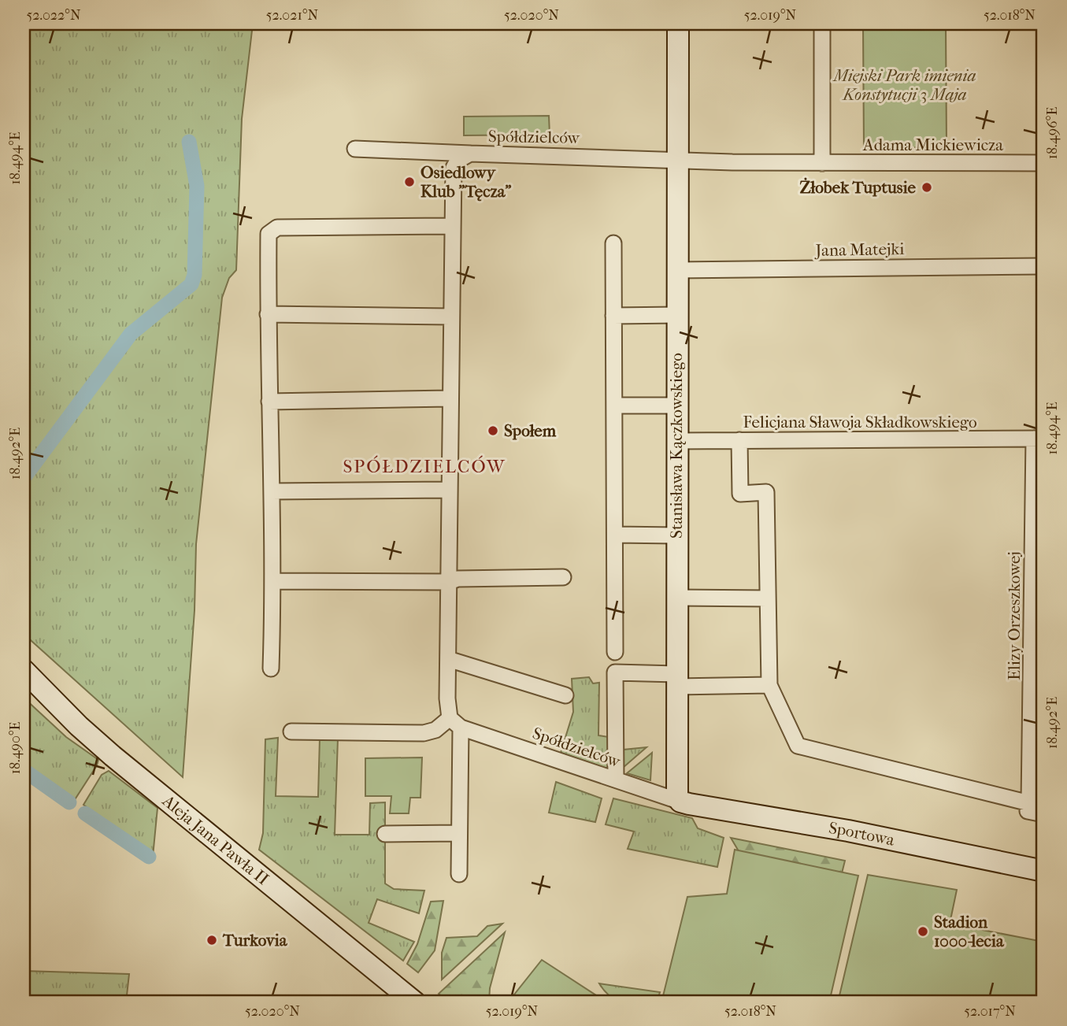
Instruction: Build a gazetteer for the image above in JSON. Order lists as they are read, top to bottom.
{
  "streets": {
    "street": [
      "Spółdzielców",
      "Adama Mickiewicza",
      "Jana Matejki",
      "Felicjana Sławoja Składkowskiego",
      "Stanisława Kączkowskiego",
      "Elizy Orzeszkowej",
      "Sportowa",
      "Aleja Jana Pawła II"
    ]
  },
  "crossings": [
    ["Spółdzielców", "Adama Mickiewicza"],
    ["Spółdzielców", "Stanisława Kączkowskiego"],
    ["Spółdzielców", "Sportowa"],
    ["Adama Mickiewicza", "Stanisława Kączkowskiego"],
    ["Jana Matejki", "Stanisława Kączkowskiego"],
    ["Felicjana Sławoja Składkowskiego", "Stanisława Kączkowskiego"],
    ["Felicjana Sławoja Składkowskiego", "Elizy Orzeszkowej"],
    ["Stanisława Kączkowskiego", "Sportowa"]
  ],
  "districts": ["SPÓŁDZIELCÓW"],
  "parks": ["Miejski Park imienia Konstytucji 3 Maja"],
  "places": [
    "Osiedlowy Klub \"Tęcza\"",
    "Żłobek Tuptusie",
    "Społem",
    "Stadion 1000-lecia",
    "Turkovia"
  ],
  "coordinates": [
    "52.022°N",
    "52.021°N",
    "52.020°N",
    "52.019°N",
    "52.018°N",
    "18.496°E",
    "18.494°E",
    "18.492°E",
    "18.490°E",
    "52.017°N"
  ]
}
